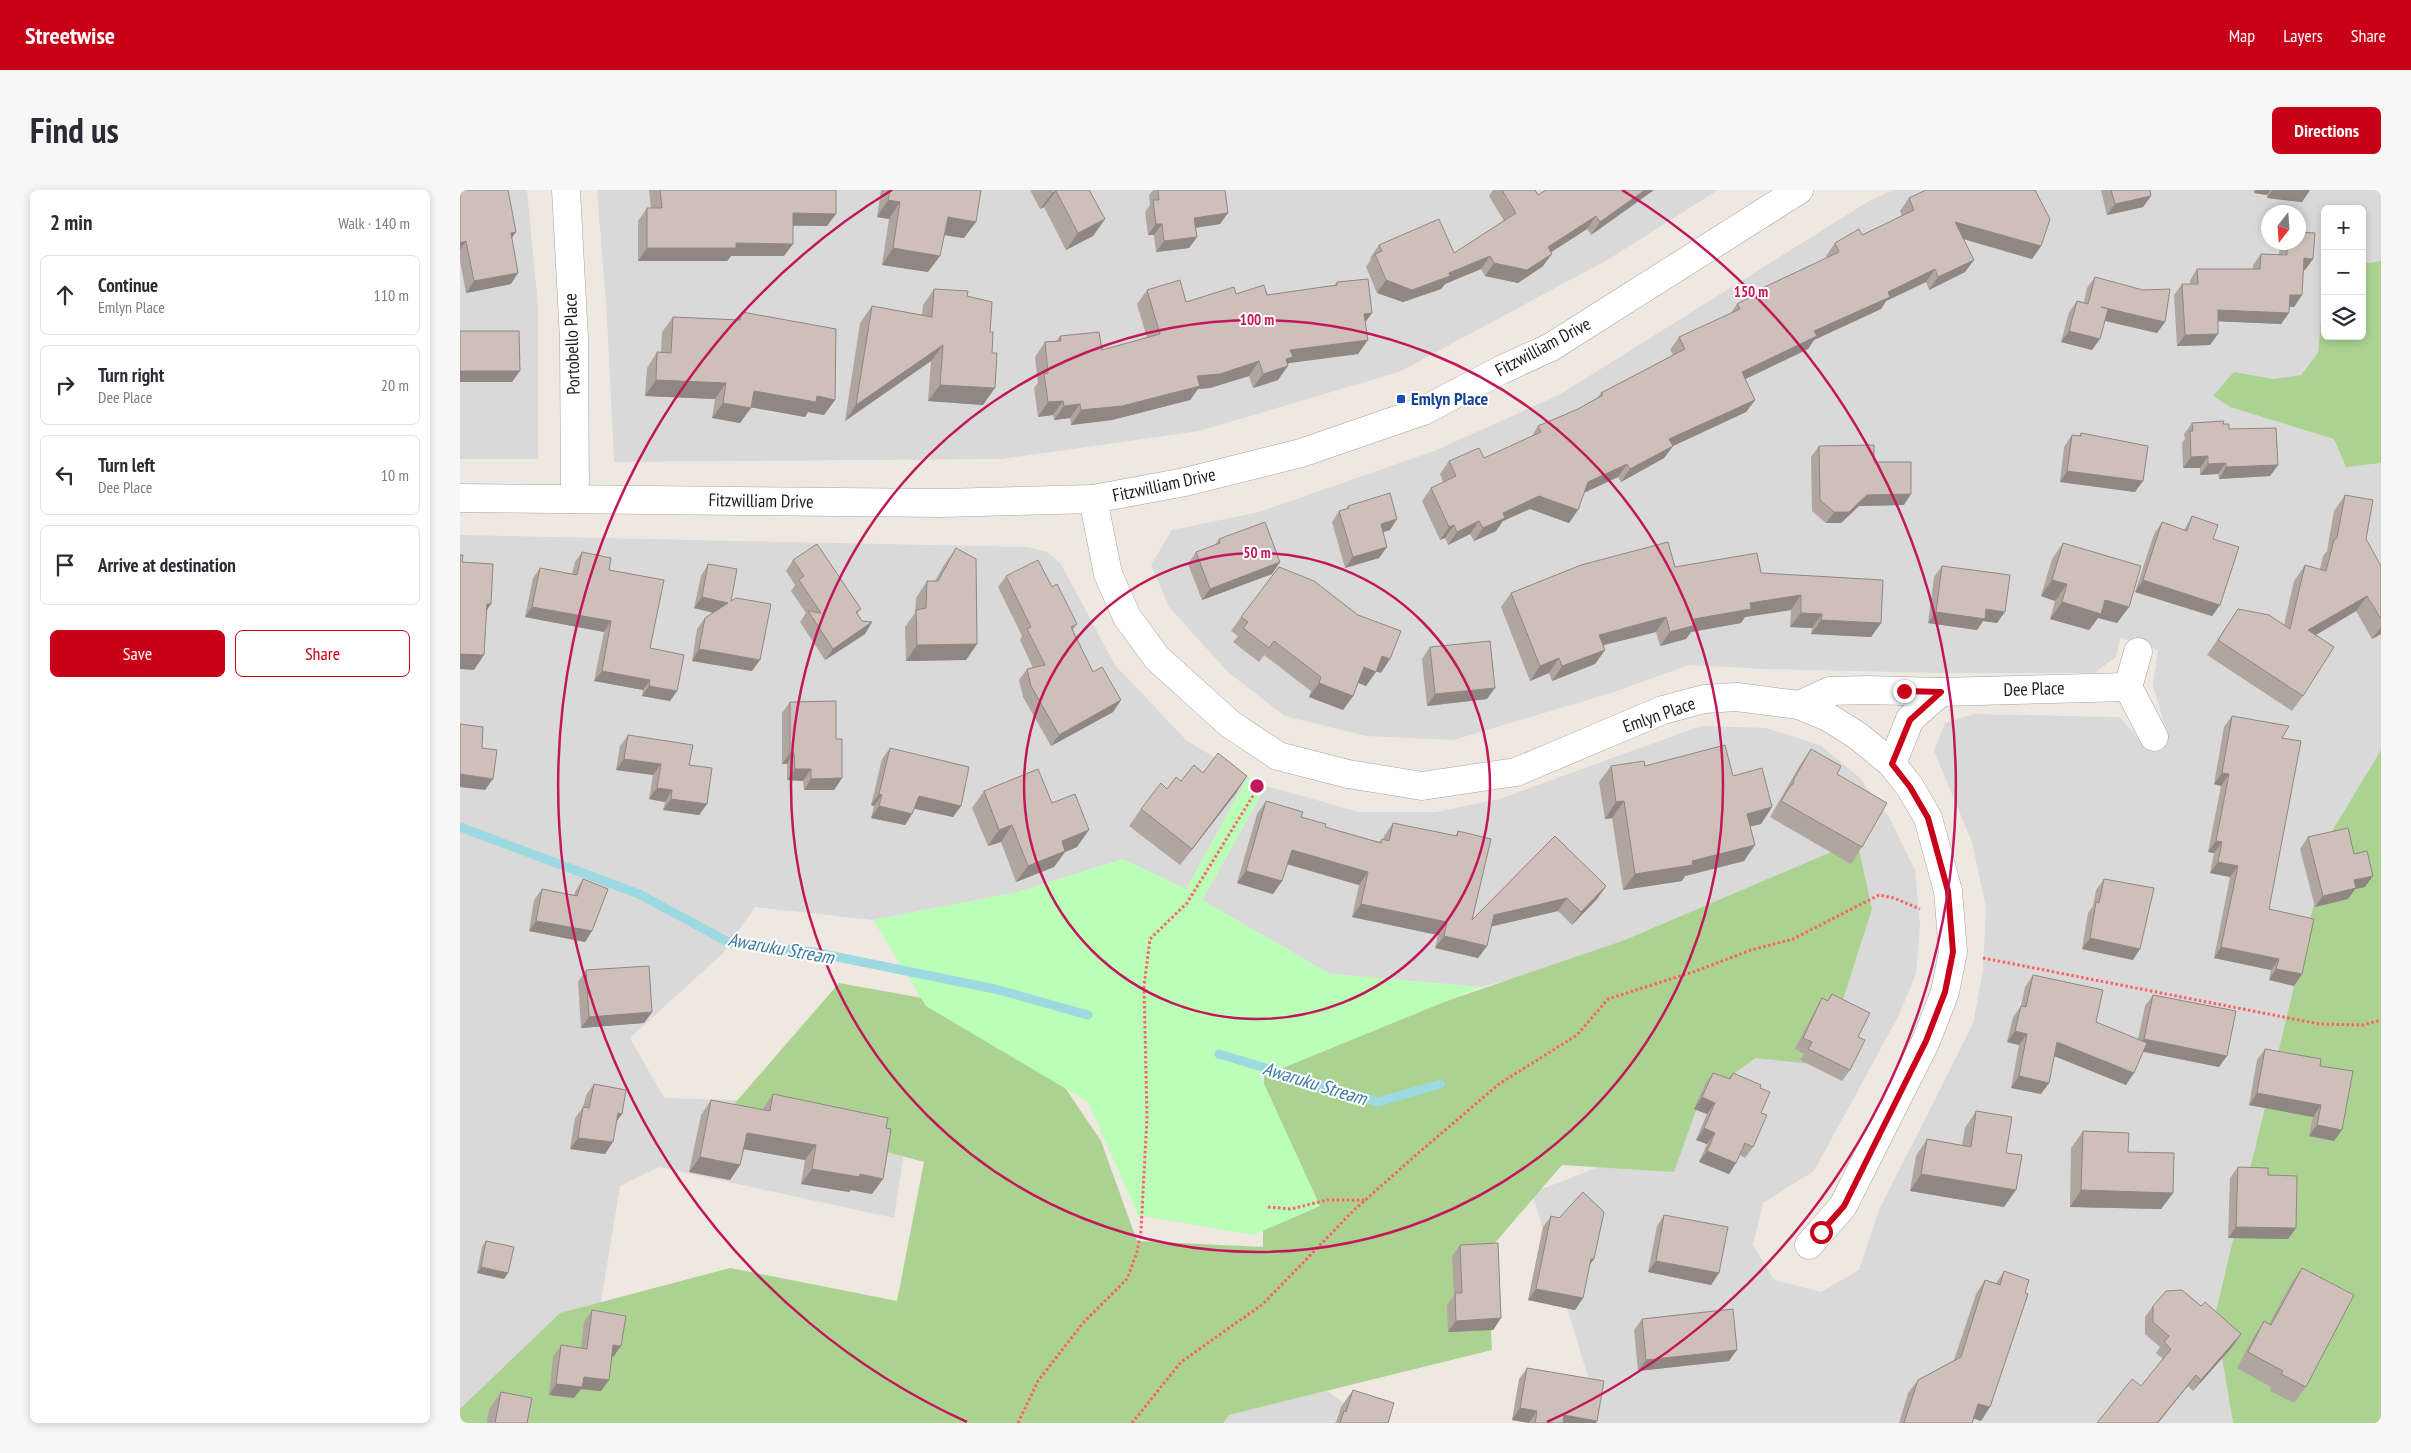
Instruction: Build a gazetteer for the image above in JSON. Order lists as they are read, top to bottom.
{
  "streets": {
    "street": [
      "Portobello Place",
      "Fitzwilliam Drive",
      "Dee Place",
      "Emlyn Place"
    ]
  },
  "crossings": [
    ["Portobello Place", "Fitzwilliam Drive"],
    ["Fitzwilliam Drive", "Emlyn Place"],
    ["Dee Place", "Emlyn Place"]
  ],
  "water": ["Awaruku Stream"],
  "places": {
    "transit": ["Emlyn Place"]
  },
  "north": "bottom",
  "page": {
    "header": "Streetwise",
    "nav": ["Map", "Layers", "Share"],
    "title": "Find us",
    "buttons": [
      "Directions",
      ["Save", "Share"]
    ],
    "heading": ["2 min", "Walk · 140 m"],
    "map_buttons": ["+", "−"],
    "list": [
      ["Continue", "Emlyn Place", "110 m"],
      ["Turn right", "Dee Place", "20 m"],
      ["Turn left", "Dee Place", "10 m"],
      "Arrive at destination"
    ]
  },
  "rings": ["150 m", "100 m", "50 m"]
}
